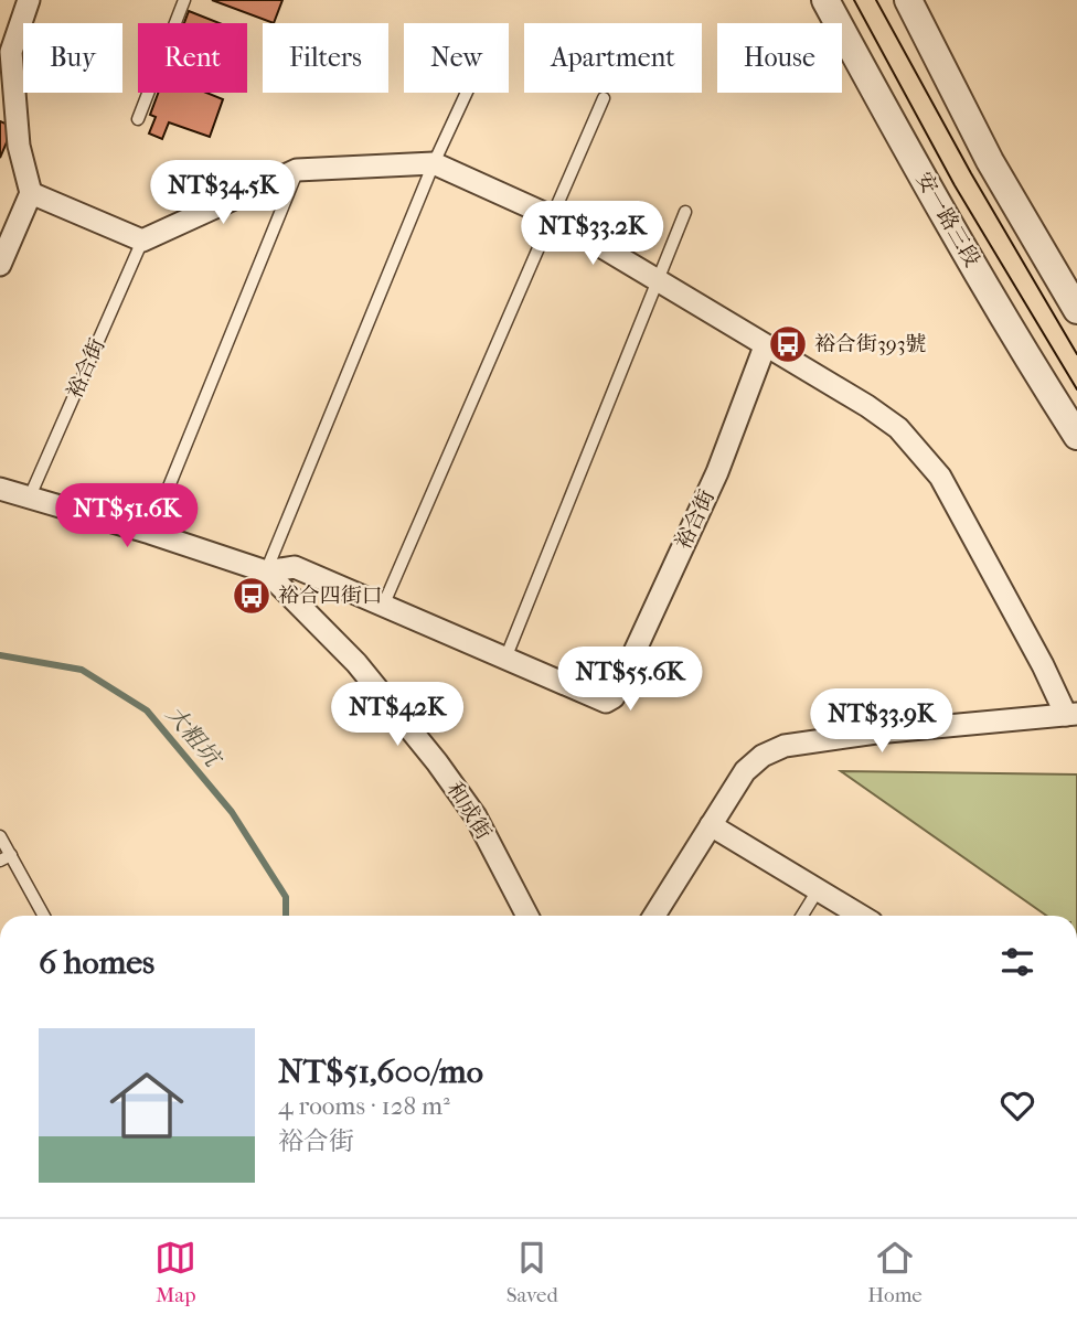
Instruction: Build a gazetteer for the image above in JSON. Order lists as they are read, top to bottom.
{
  "streets": {
    "street": ["安一路三段", "裕合街", "和成街"]
  },
  "crossings": [
    ["裕合街", "和成街"]
  ],
  "water": ["大粗坑"],
  "places": {
    "bus stop": ["裕合街393號", "裕合四街口"]
  },
  "page": {
    "chip": [
      "Buy",
      "Rent",
      "Filters",
      "New",
      "Apartment",
      "House"
    ],
    "price": [
      "NT$34.5K",
      "NT$33.2K",
      "NT$51.6K",
      "NT$55.6K",
      "NT$42K",
      "NT$33.9K"
    ],
    "heading": "6 homes",
    "list": [
      {
        "name": "NT$51,600/mo",
        "note": "4 rooms · 128 m² · 裕合街"
      }
    ],
    "tabs": ["Map", "Saved", "Home"]
  }
}
